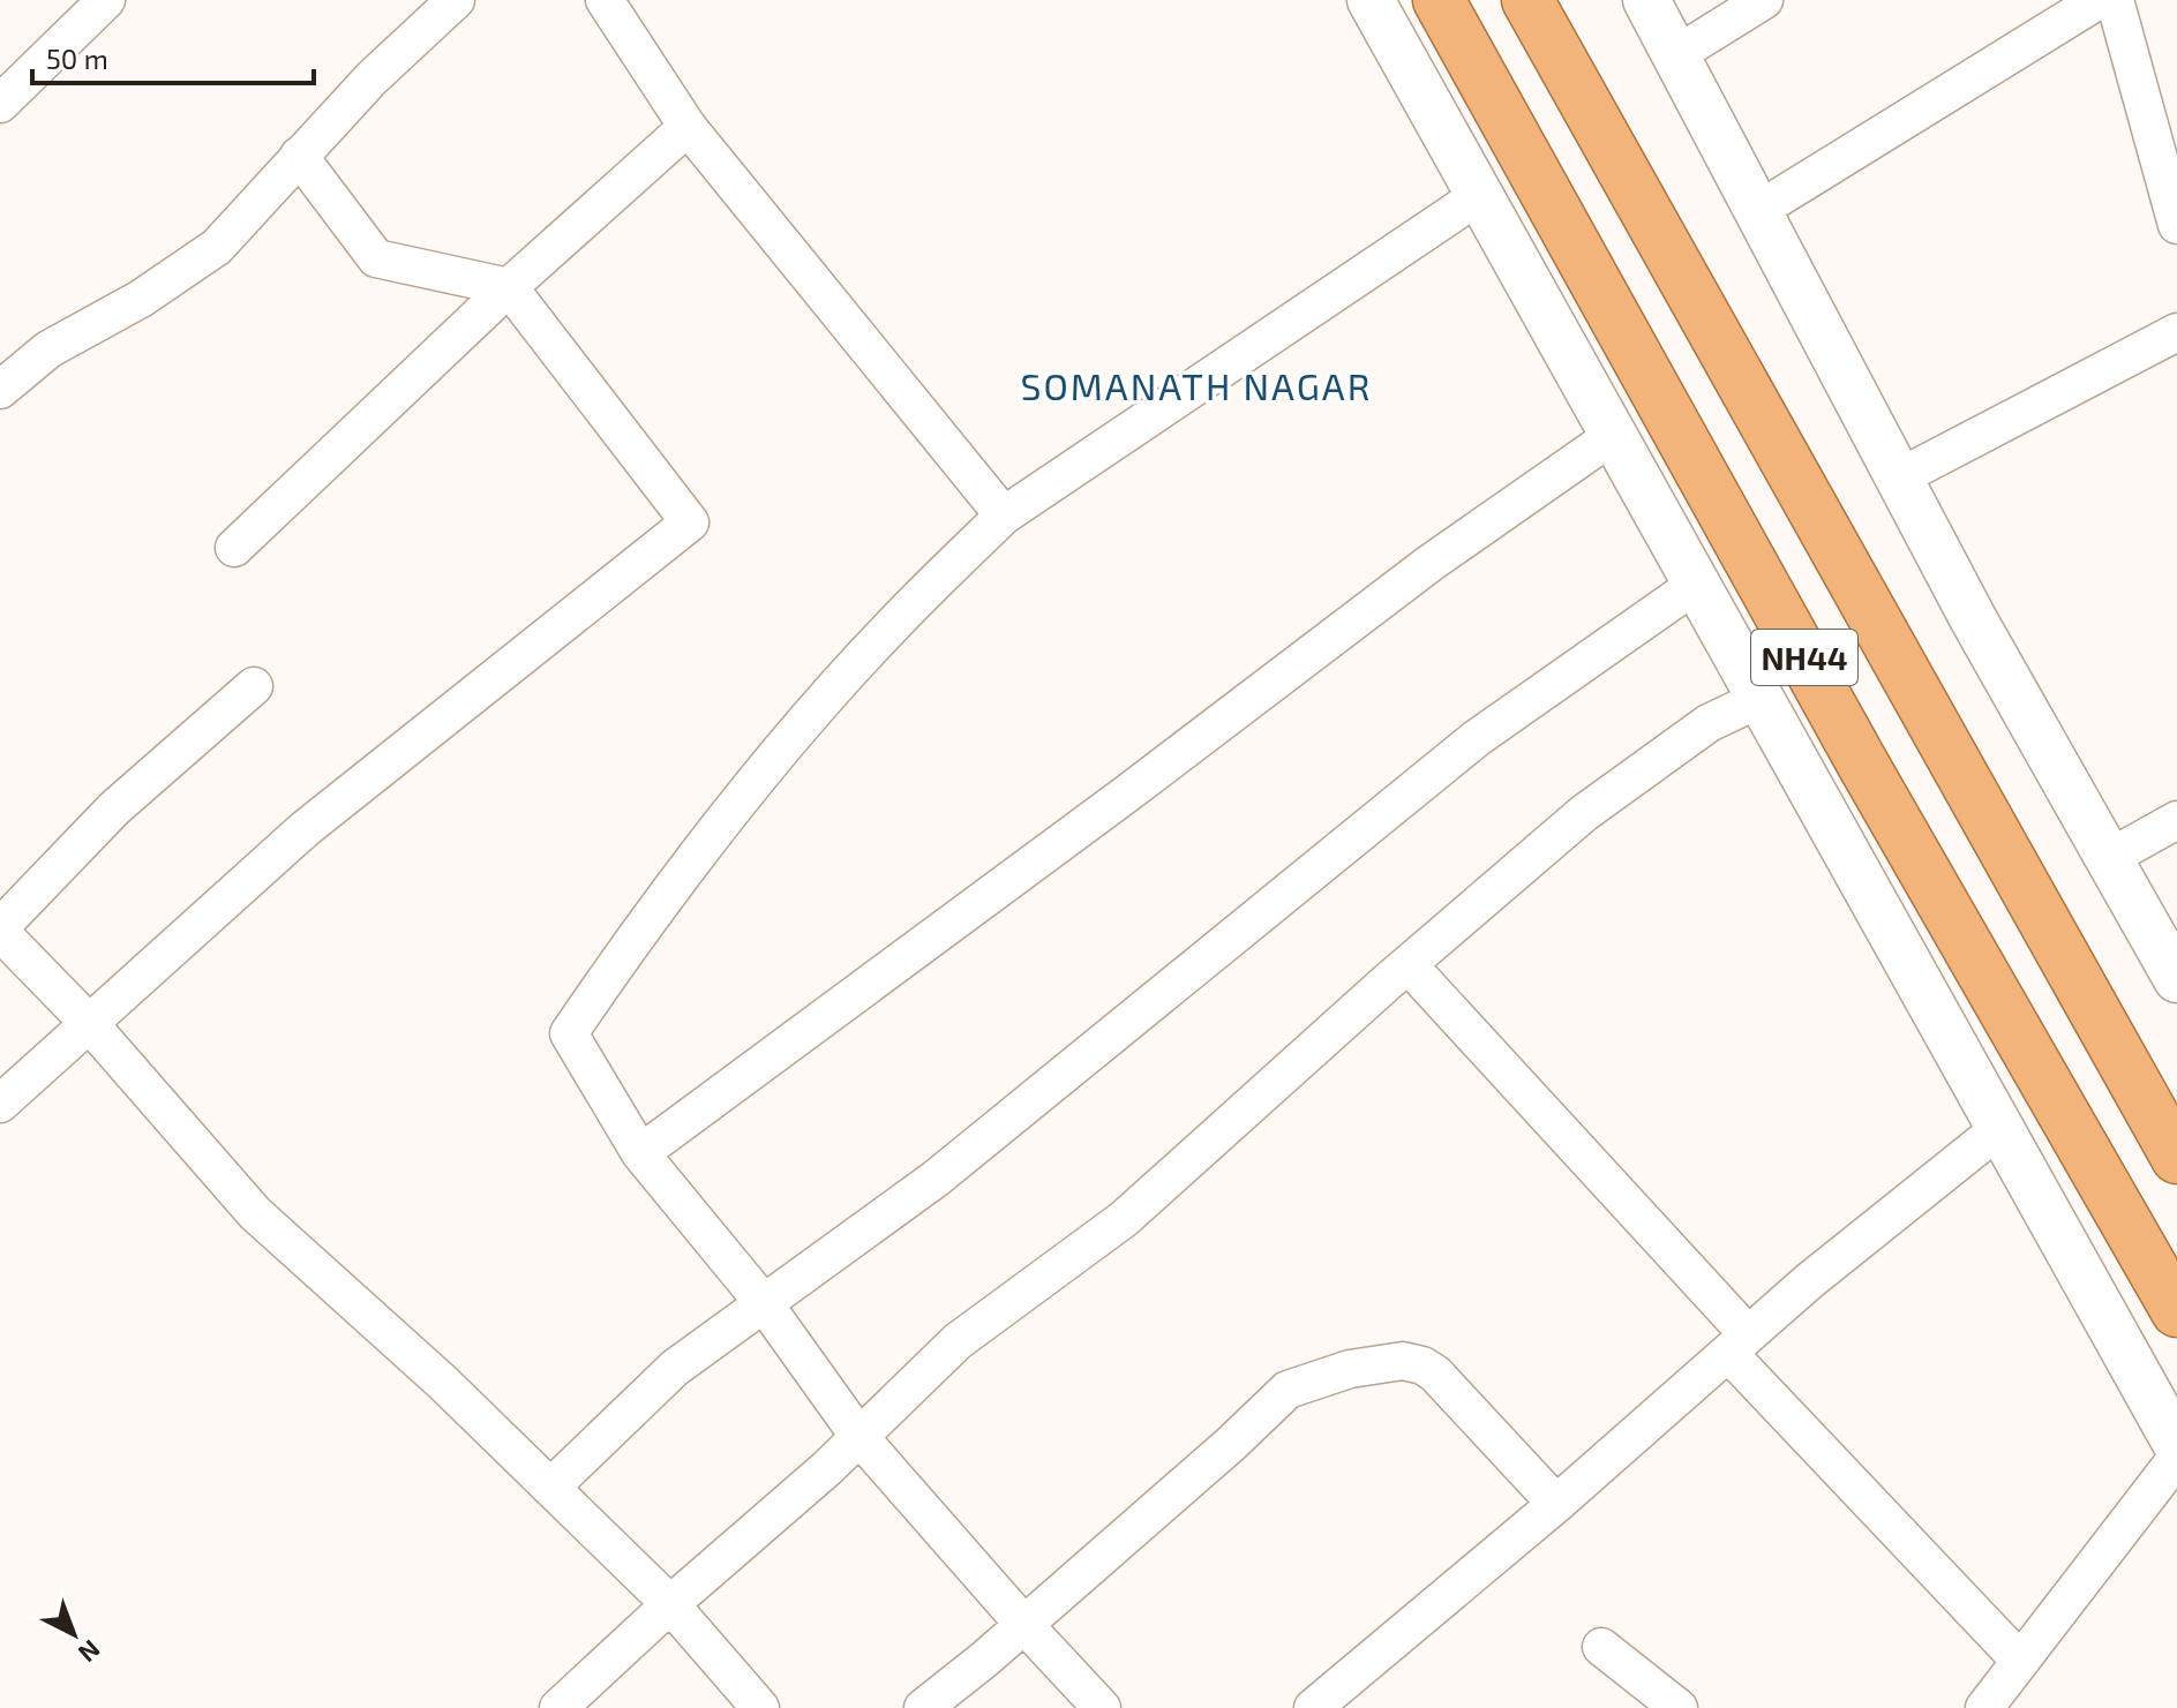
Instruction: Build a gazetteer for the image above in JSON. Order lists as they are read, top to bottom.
{
  "streets": {
    "highway": ["NH44"]
  },
  "districts": ["SOMANATH NAGAR"],
  "scale_bar": "50 m",
  "north": "bottom right"
}
